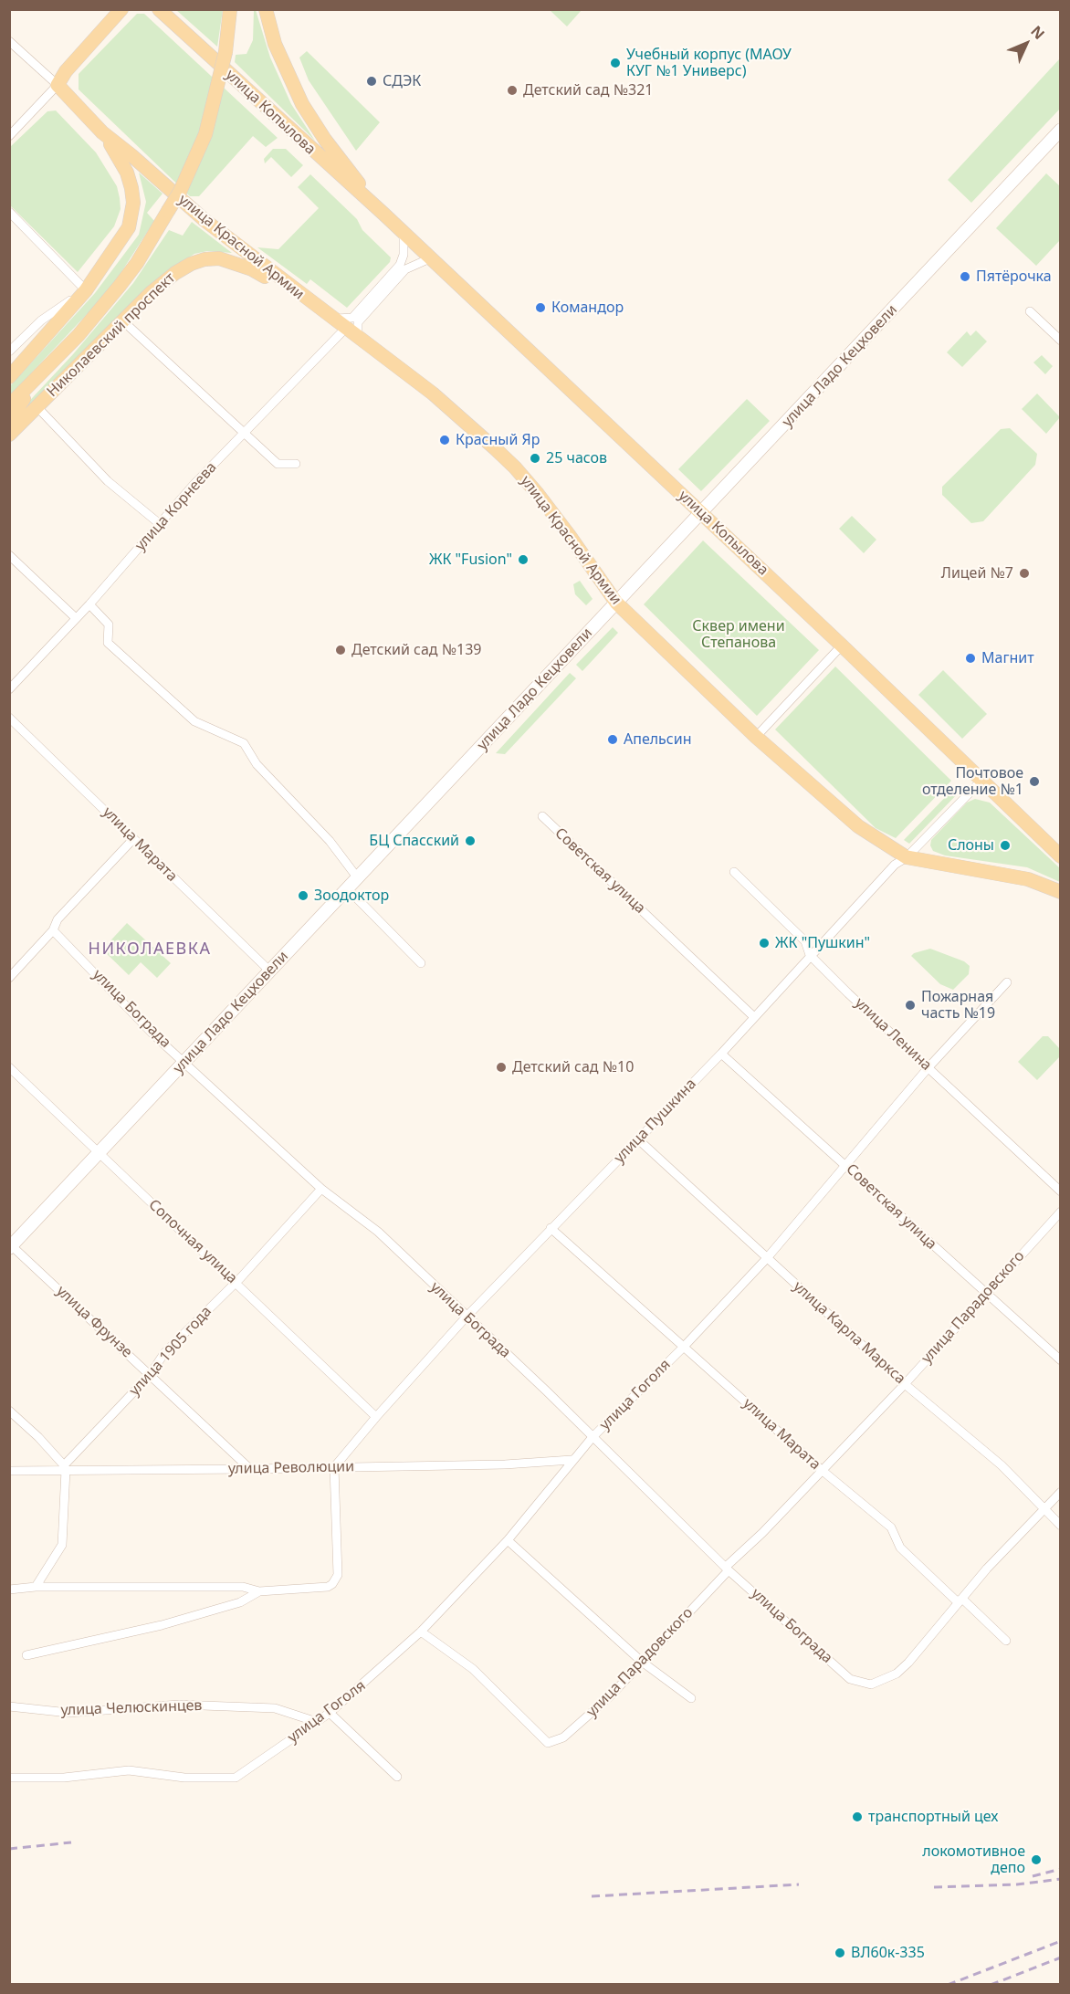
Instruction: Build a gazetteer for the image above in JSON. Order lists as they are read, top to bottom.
{
  "streets": {
    "main road": [
      "улица Копылова",
      "улица Красной Армии",
      "Николаевский проспект",
      "улица Ладо Кецховели"
    ],
    "street": [
      "улица Корнеева",
      "улица Марата",
      "Советская улица",
      "улица Бограда",
      "улица Ленина",
      "улица Пушкина",
      "Сопочная улица",
      "улица Парадовского",
      "улица Фрунзе",
      "улица Карла Маркса",
      "улица 1905 года",
      "улица Гоголя",
      "улица Революции",
      "улица Челюскинцев"
    ]
  },
  "crossings": [
    ["улица Копылова", "улица Ладо Кецховели"],
    ["улица Копылова", "улица Пушкина"],
    ["улица Красной Армии", "Николаевский проспект"],
    ["улица Красной Армии", "улица Ладо Кецховели"],
    ["улица Красной Армии", "улица Корнеева"],
    ["улица Красной Армии", "улица Пушкина"],
    ["улица Ладо Кецховели", "улица Марата"],
    ["улица Ладо Кецховели", "улица Бограда"],
    ["улица Ладо Кецховели", "Сопочная улица"],
    ["улица Ладо Кецховели", "улица Фрунзе"],
    ["улица Марата", "улица Бограда"],
    ["улица Марата", "улица Пушкина"],
    ["улица Марата", "улица Парадовского"],
    ["улица Марата", "улица Гоголя"],
    ["Советская улица", "улица Пушкина"],
    ["Советская улица", "улица Парадовского"],
    ["Советская улица", "улица Гоголя"],
    ["улица Бограда", "улица Пушкина"],
    ["улица Бограда", "улица Парадовского"],
    ["улица Бограда", "улица 1905 года"],
    ["улица Бограда", "улица Гоголя"],
    ["улица Ленина", "улица Пушкина"],
    ["улица Ленина", "улица Гоголя"],
    ["улица Пушкина", "Сопочная улица"],
    ["улица Пушкина", "улица Карла Маркса"],
    ["улица Пушкина", "улица Революции"],
    ["Сопочная улица", "улица 1905 года"],
    ["улица Парадовского", "улица Карла Маркса"],
    ["улица Парадовского", "улица Гоголя"],
    ["улица Фрунзе", "улица 1905 года"],
    ["улица Фрунзе", "улица Революции"],
    ["улица Карла Маркса", "улица Гоголя"],
    ["улица 1905 года", "улица Революции"],
    ["улица Гоголя", "улица Революции"],
    ["улица Гоголя", "улица Челюскинцев"]
  ],
  "districts": ["НИКОЛАЕВКА"],
  "parks": ["Сквер имени Степанова"],
  "places": [
    "Учебный корпус (МАОУ КУГ №1 Универс)",
    "СДЭК",
    "Детский сад №321",
    "Пятёрочка",
    "Командор",
    "Красный Яр",
    "25 часов",
    "ЖК \"Fusion\"",
    "Лицей №7",
    "Детский сад №139",
    "Магнит",
    "Апельсин",
    "Почтовое отделение №1",
    "БЦ Спасский",
    "Слоны",
    "Зоодоктор",
    "ЖК \"Пушкин\"",
    "Пожарная часть №19",
    "Детский сад №10",
    "транспортный цех",
    "локомотивное депо",
    "ВЛ60к-335"
  ],
  "north": "top right"
}
